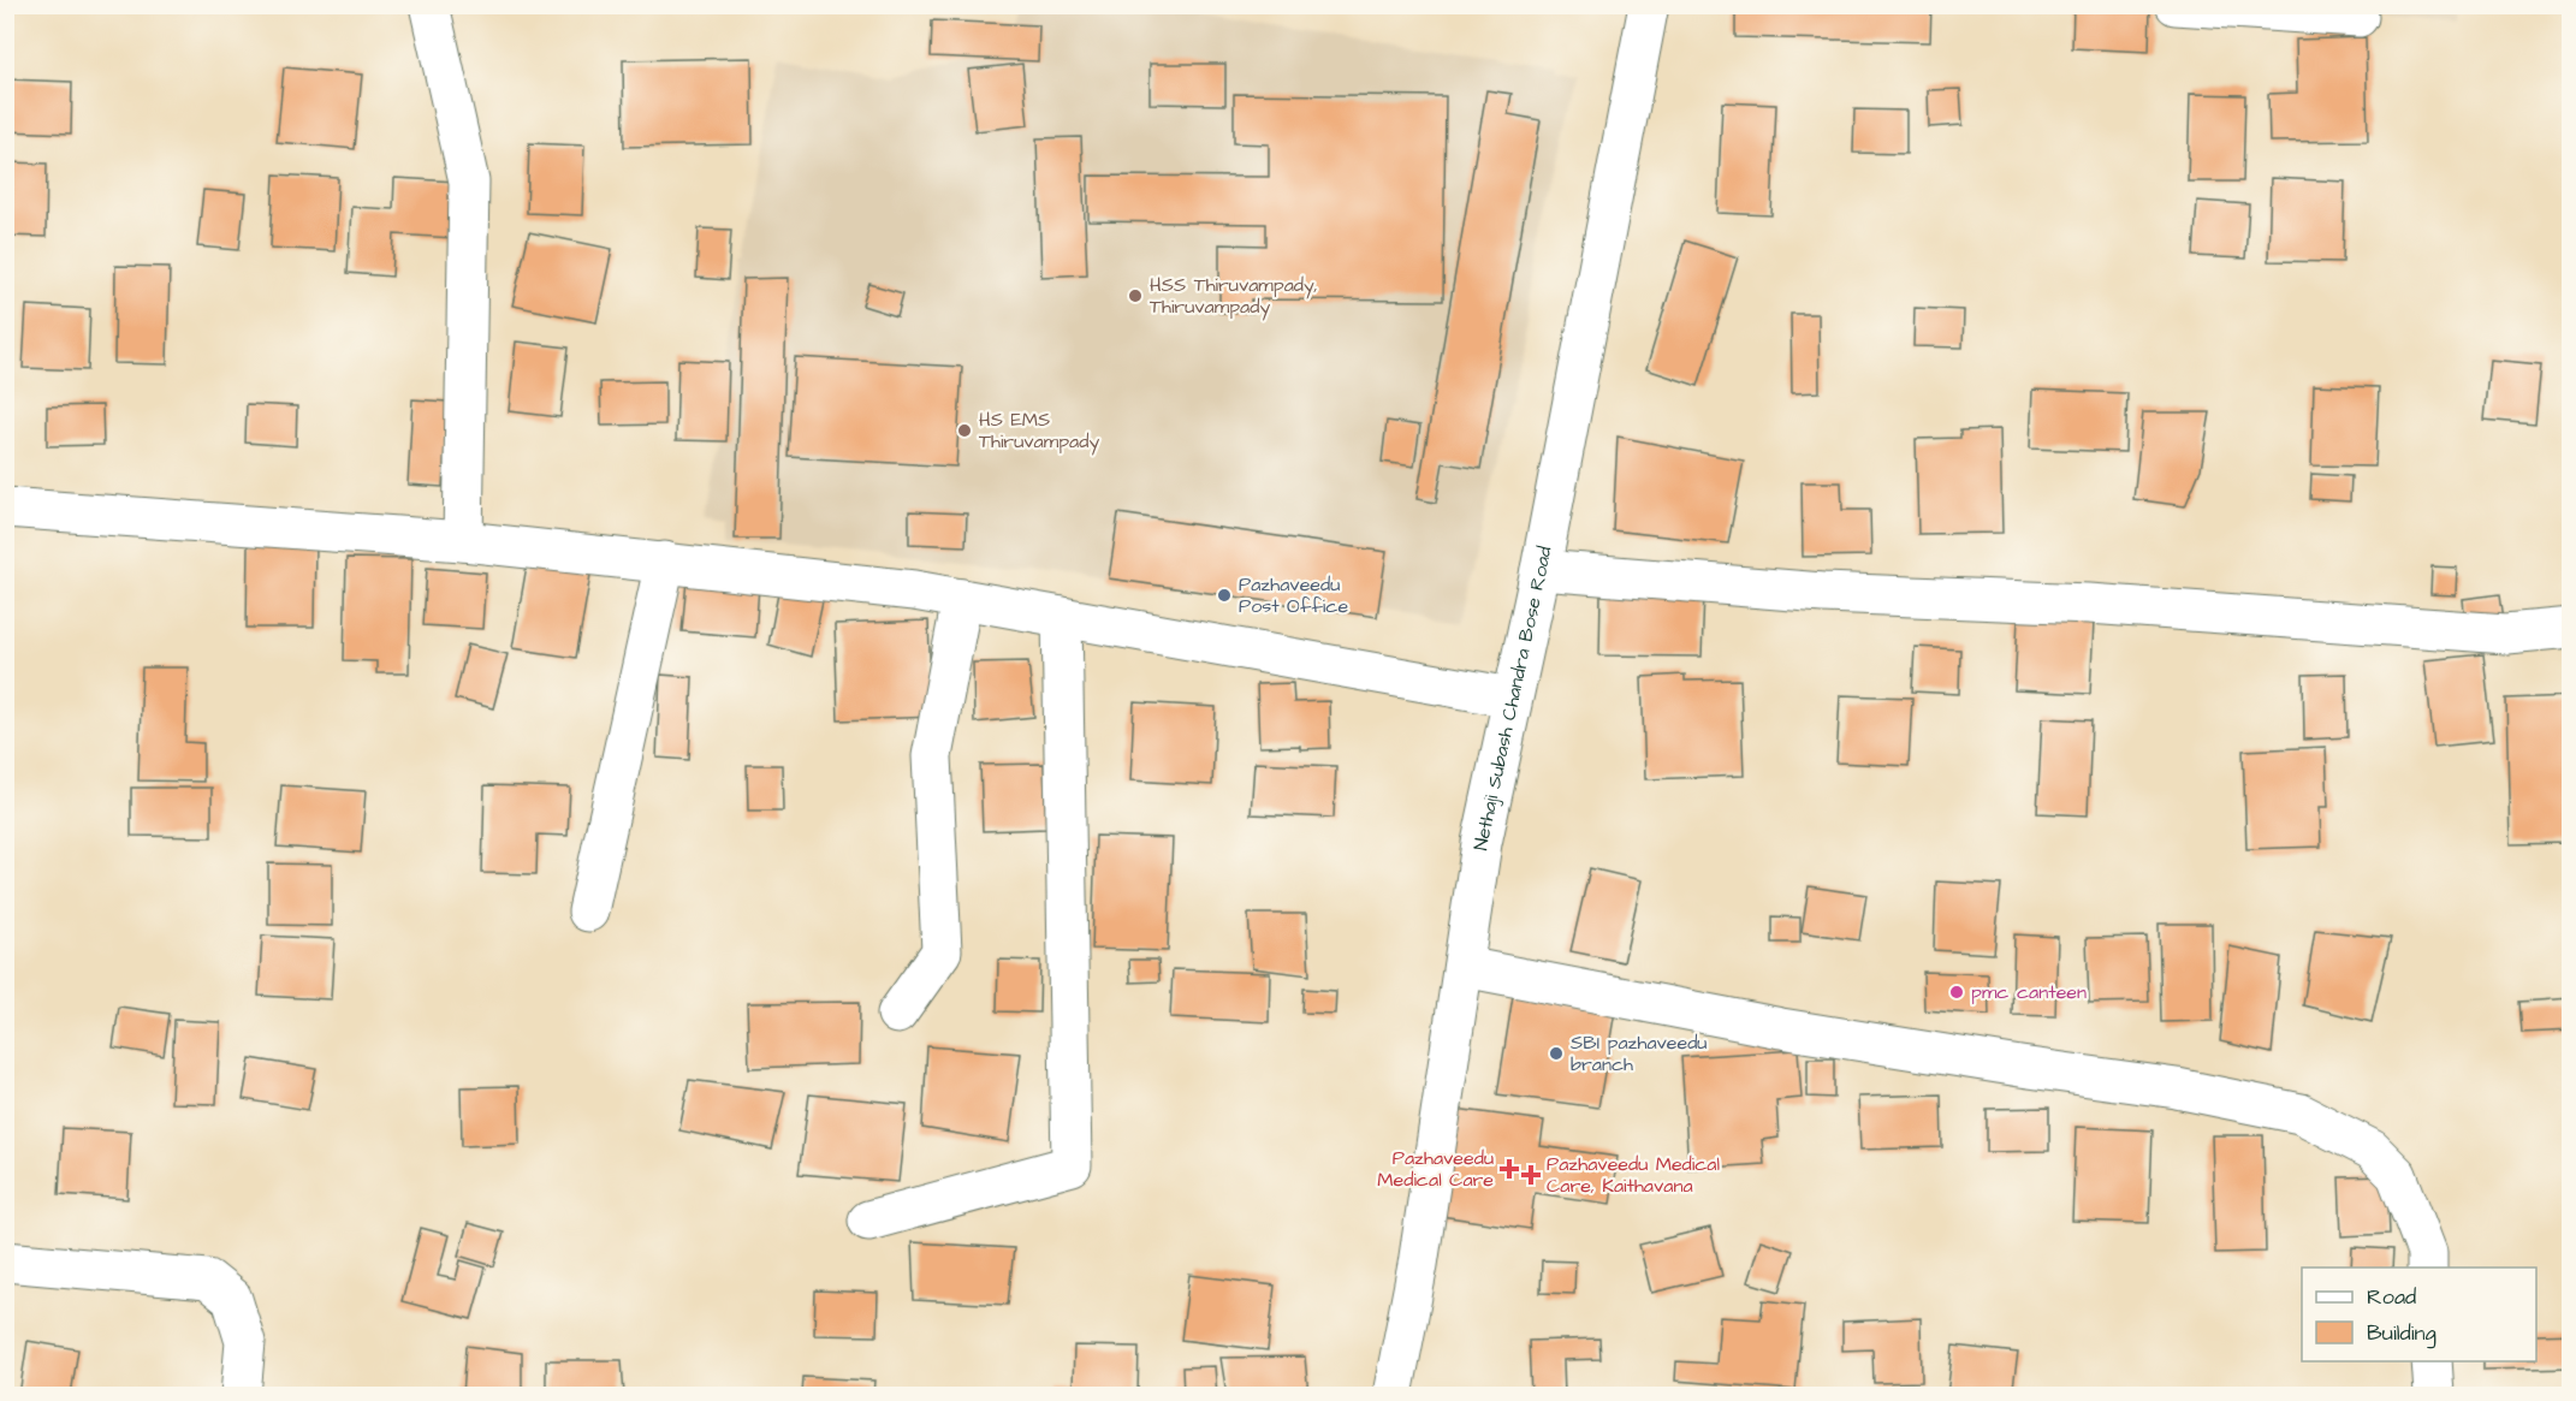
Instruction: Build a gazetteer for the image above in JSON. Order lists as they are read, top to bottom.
{
  "streets": {
    "street": ["Nethaji Subash Chandra Bose Road"]
  },
  "places": {
    "other": [
      "HSS Thiruvampady, Thiruvampady",
      "HS EMS Thiruvampady",
      "Pazhaveedu Post Office",
      "pmc canteen",
      "SBI pazhaveedu branch"
    ],
    "health": ["Pazhaveedu Medical Care", "Pazhaveedu Medical Care, Kaithavana"]
  },
  "legend": ["Road", "Building"]
}
